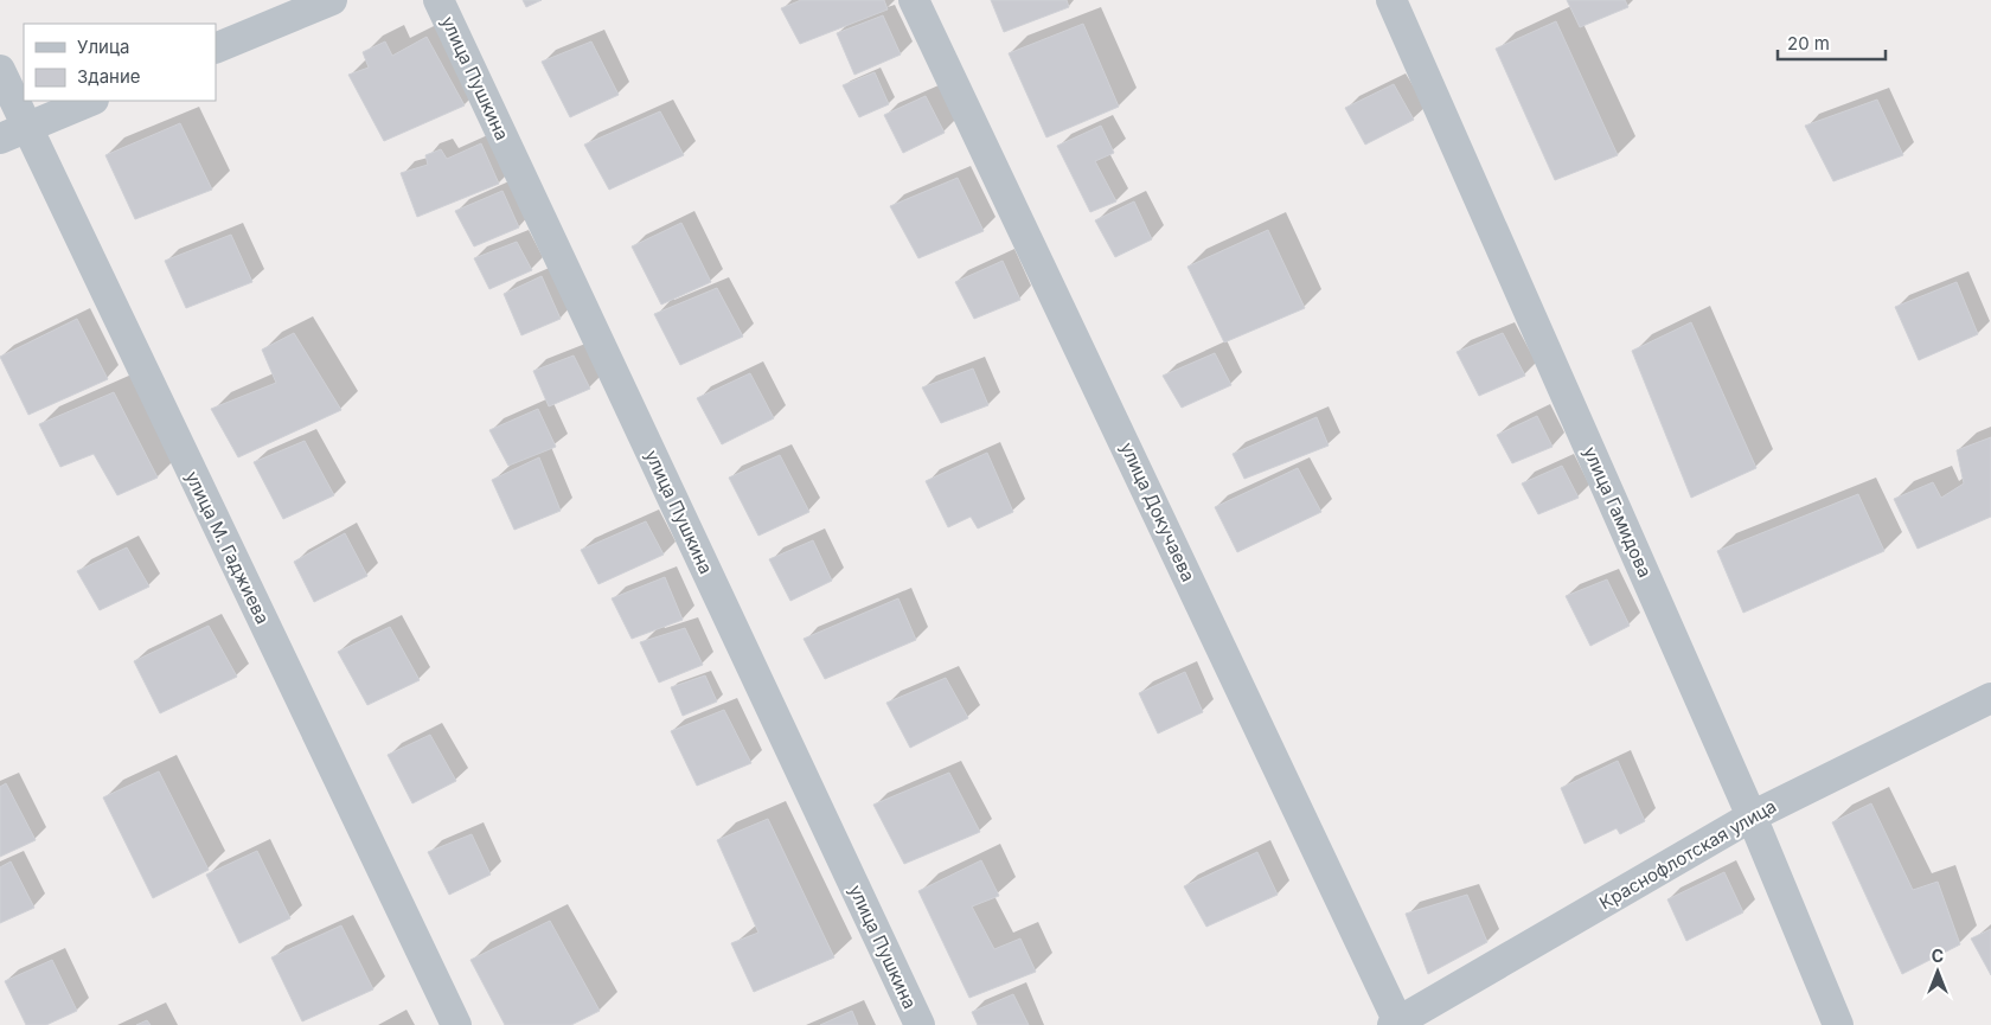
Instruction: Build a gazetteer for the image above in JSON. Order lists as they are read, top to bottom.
{
  "streets": {
    "street": [
      "улица Пушкина",
      "улица Докучаева",
      "улица Гамидова",
      "улица М. Гаджиева",
      "Краснофлотская улица"
    ]
  },
  "crossings": [
    ["улица Докучаева", "Краснофлотская улица"],
    ["улица Гамидова", "Краснофлотская улица"]
  ],
  "legend": ["Улица", "Здание"],
  "scale_bar": "20 m",
  "north": "top"
}
